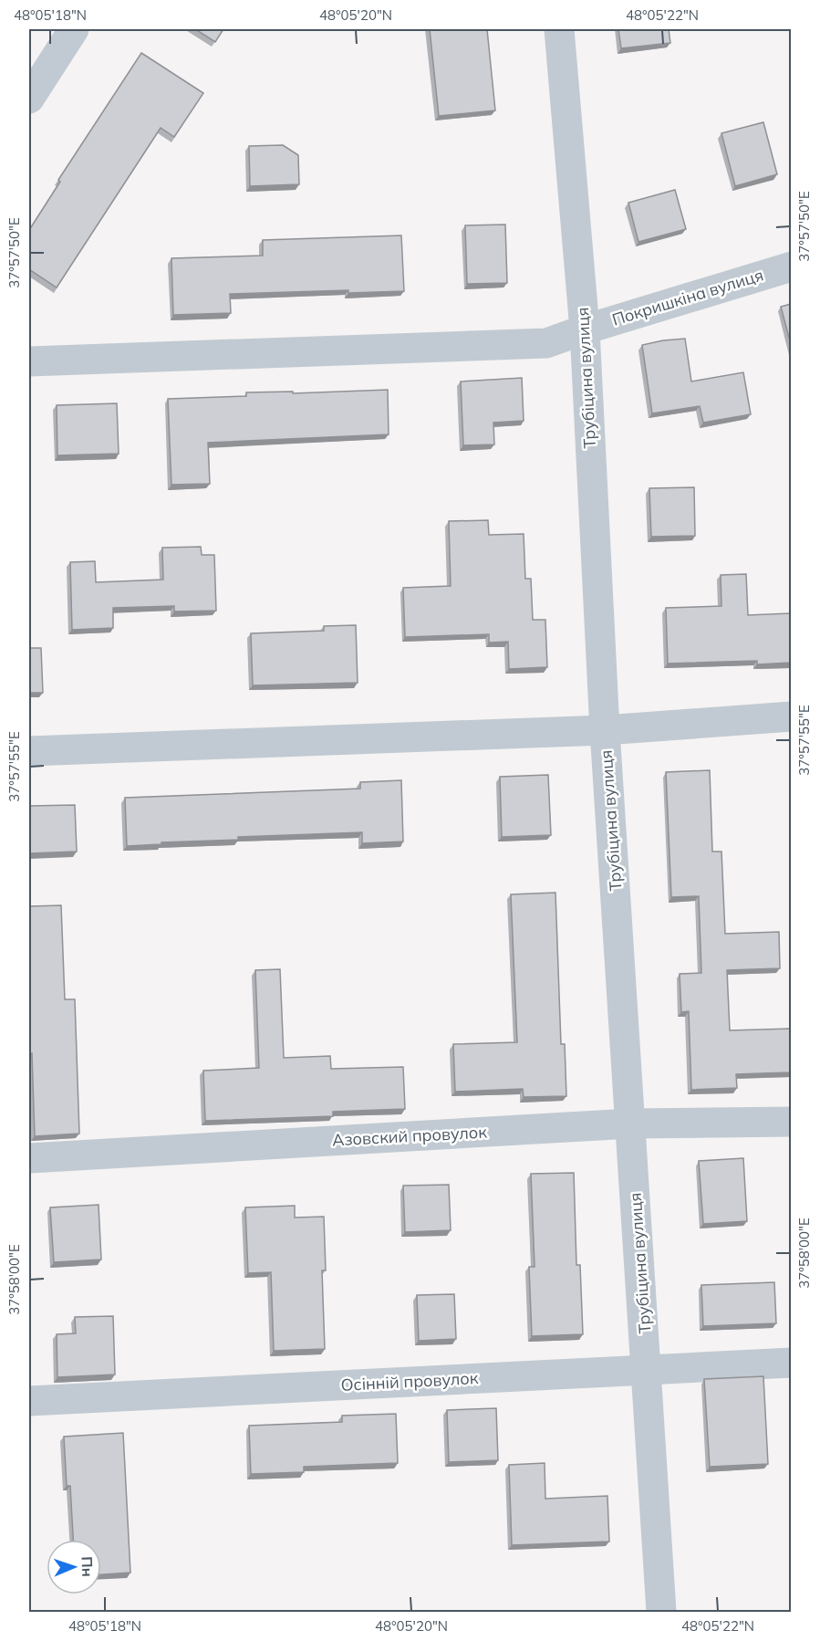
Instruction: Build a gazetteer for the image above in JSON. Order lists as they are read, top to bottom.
{
  "streets": {
    "street": [
      "Покришкіна вулиця",
      "Трубіцина вулиця",
      "Азовский провулок",
      "Осінній провулок"
    ]
  },
  "crossings": [
    ["Покришкіна вулиця", "Трубіцина вулиця"],
    ["Трубіцина вулиця", "Азовский провулок"],
    ["Трубіцина вулиця", "Осінній провулок"]
  ],
  "north": "right",
  "coordinates": [
    "48°05'18\"N",
    "48°05'20\"N",
    "48°05'22\"N",
    "37°57'50\"E",
    "37°57'55\"E",
    "37°58'00\"E"
  ]
}
